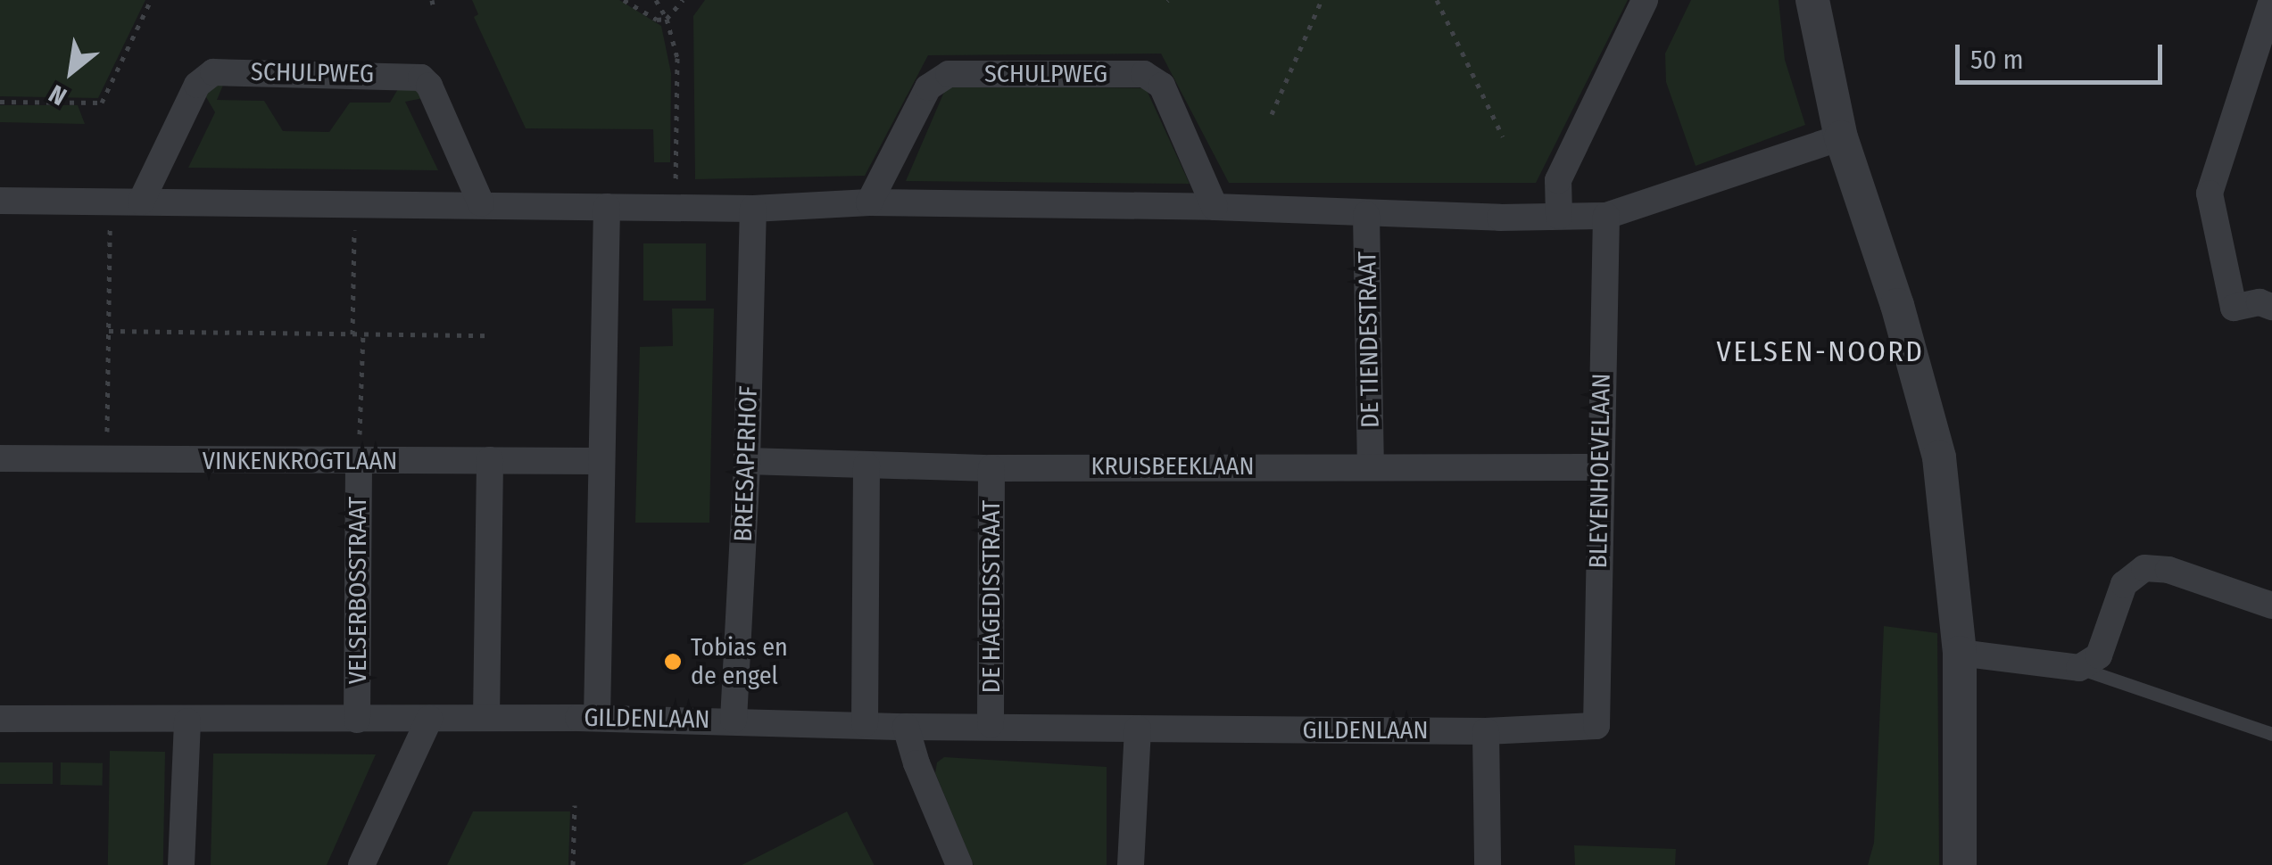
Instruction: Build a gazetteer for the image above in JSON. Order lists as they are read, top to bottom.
{
  "streets": {
    "street": [
      "SCHULPWEG",
      "DE TIENDESTRAAT",
      "VINKENKROGTLAAN",
      "BREESAPERHOF",
      "KRUISBEEKLAAN",
      "BLEYENHOEVELAAN",
      "VELSERBOSSTRAAT",
      "DE HAGEDISSTRAAT",
      "GILDENLAAN"
    ]
  },
  "crossings": [
    ["DE TIENDESTRAAT", "KRUISBEEKLAAN"],
    ["VINKENKROGTLAAN", "VELSERBOSSTRAAT"],
    ["BREESAPERHOF", "KRUISBEEKLAAN"],
    ["BREESAPERHOF", "GILDENLAAN"],
    ["KRUISBEEKLAAN", "BLEYENHOEVELAAN"],
    ["KRUISBEEKLAAN", "DE HAGEDISSTRAAT"],
    ["BLEYENHOEVELAAN", "GILDENLAAN"],
    ["VELSERBOSSTRAAT", "GILDENLAAN"],
    ["DE HAGEDISSTRAAT", "GILDENLAAN"]
  ],
  "districts": ["VELSEN-NOORD"],
  "places": ["Tobias en de engel"],
  "scale_bar": "50 m",
  "north": "bottom left"
}
